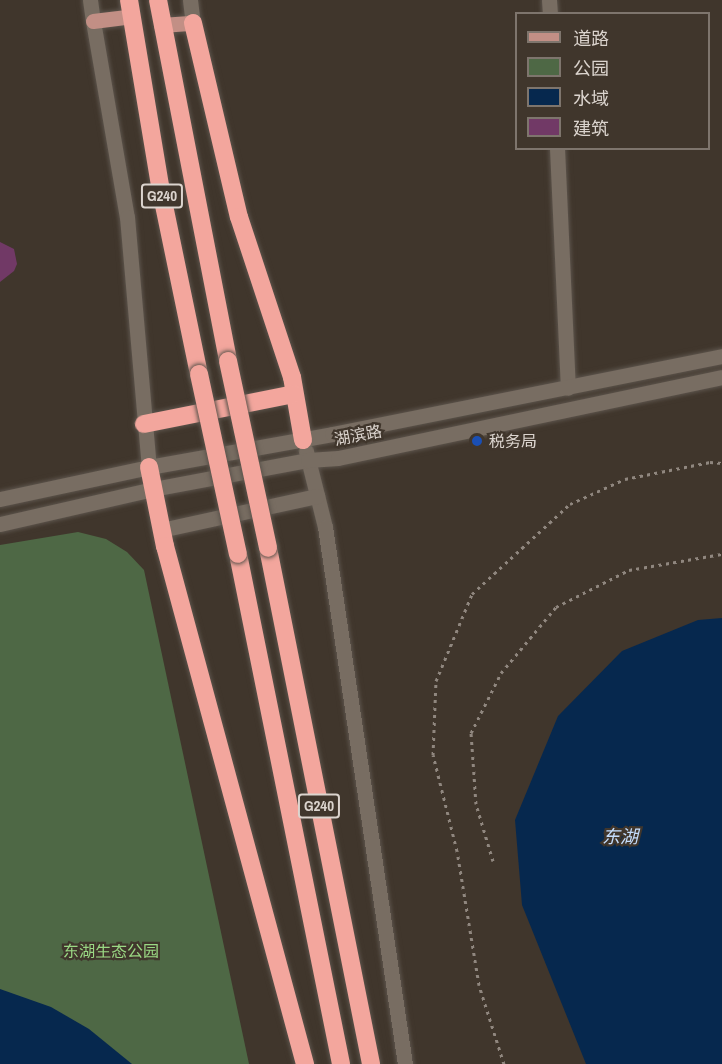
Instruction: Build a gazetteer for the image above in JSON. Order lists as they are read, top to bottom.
{
  "streets": {
    "highway": ["G240"],
    "main road": ["湖滨路"]
  },
  "water": ["东湖"],
  "parks": ["东湖生态公园"],
  "places": ["税务局"],
  "legend": [
    "道路",
    "公园",
    "水域",
    "建筑"
  ]
}
